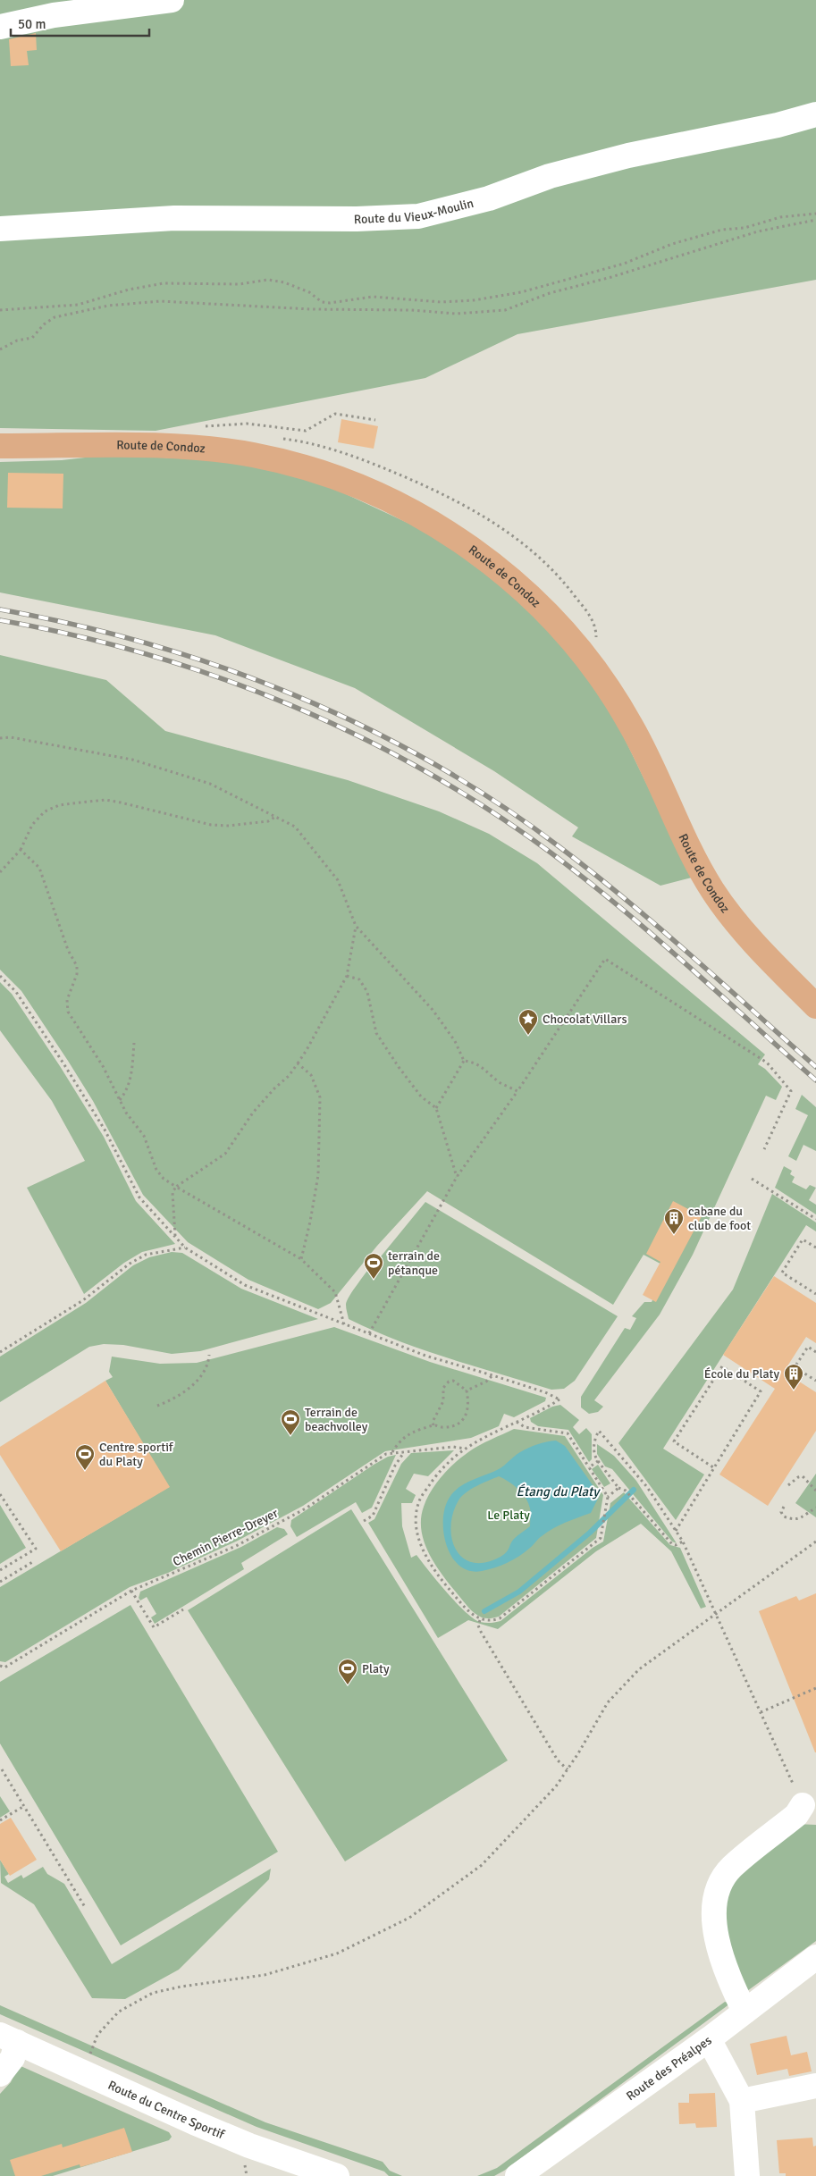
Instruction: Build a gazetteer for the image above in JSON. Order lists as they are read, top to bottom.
{
  "streets": {
    "main road": ["Route de Condoz"],
    "street": ["Route du Vieux-Moulin", "Route des Préalpes", "Route du Centre Sportif"],
    "path": ["Chemin Pierre-Dreyer"]
  },
  "water": ["Étang du Platy"],
  "parks": ["Le Platy"],
  "places": {
    "place": ["Chocolat Villars"],
    "building": ["cabane du club de foot", "École du Platy"],
    "sports": [
      "terrain de pétanque",
      "Terrain de beachvolley",
      "Centre sportif du Platy",
      "Platy"
    ]
  },
  "scale_bar": "50 m"
}
